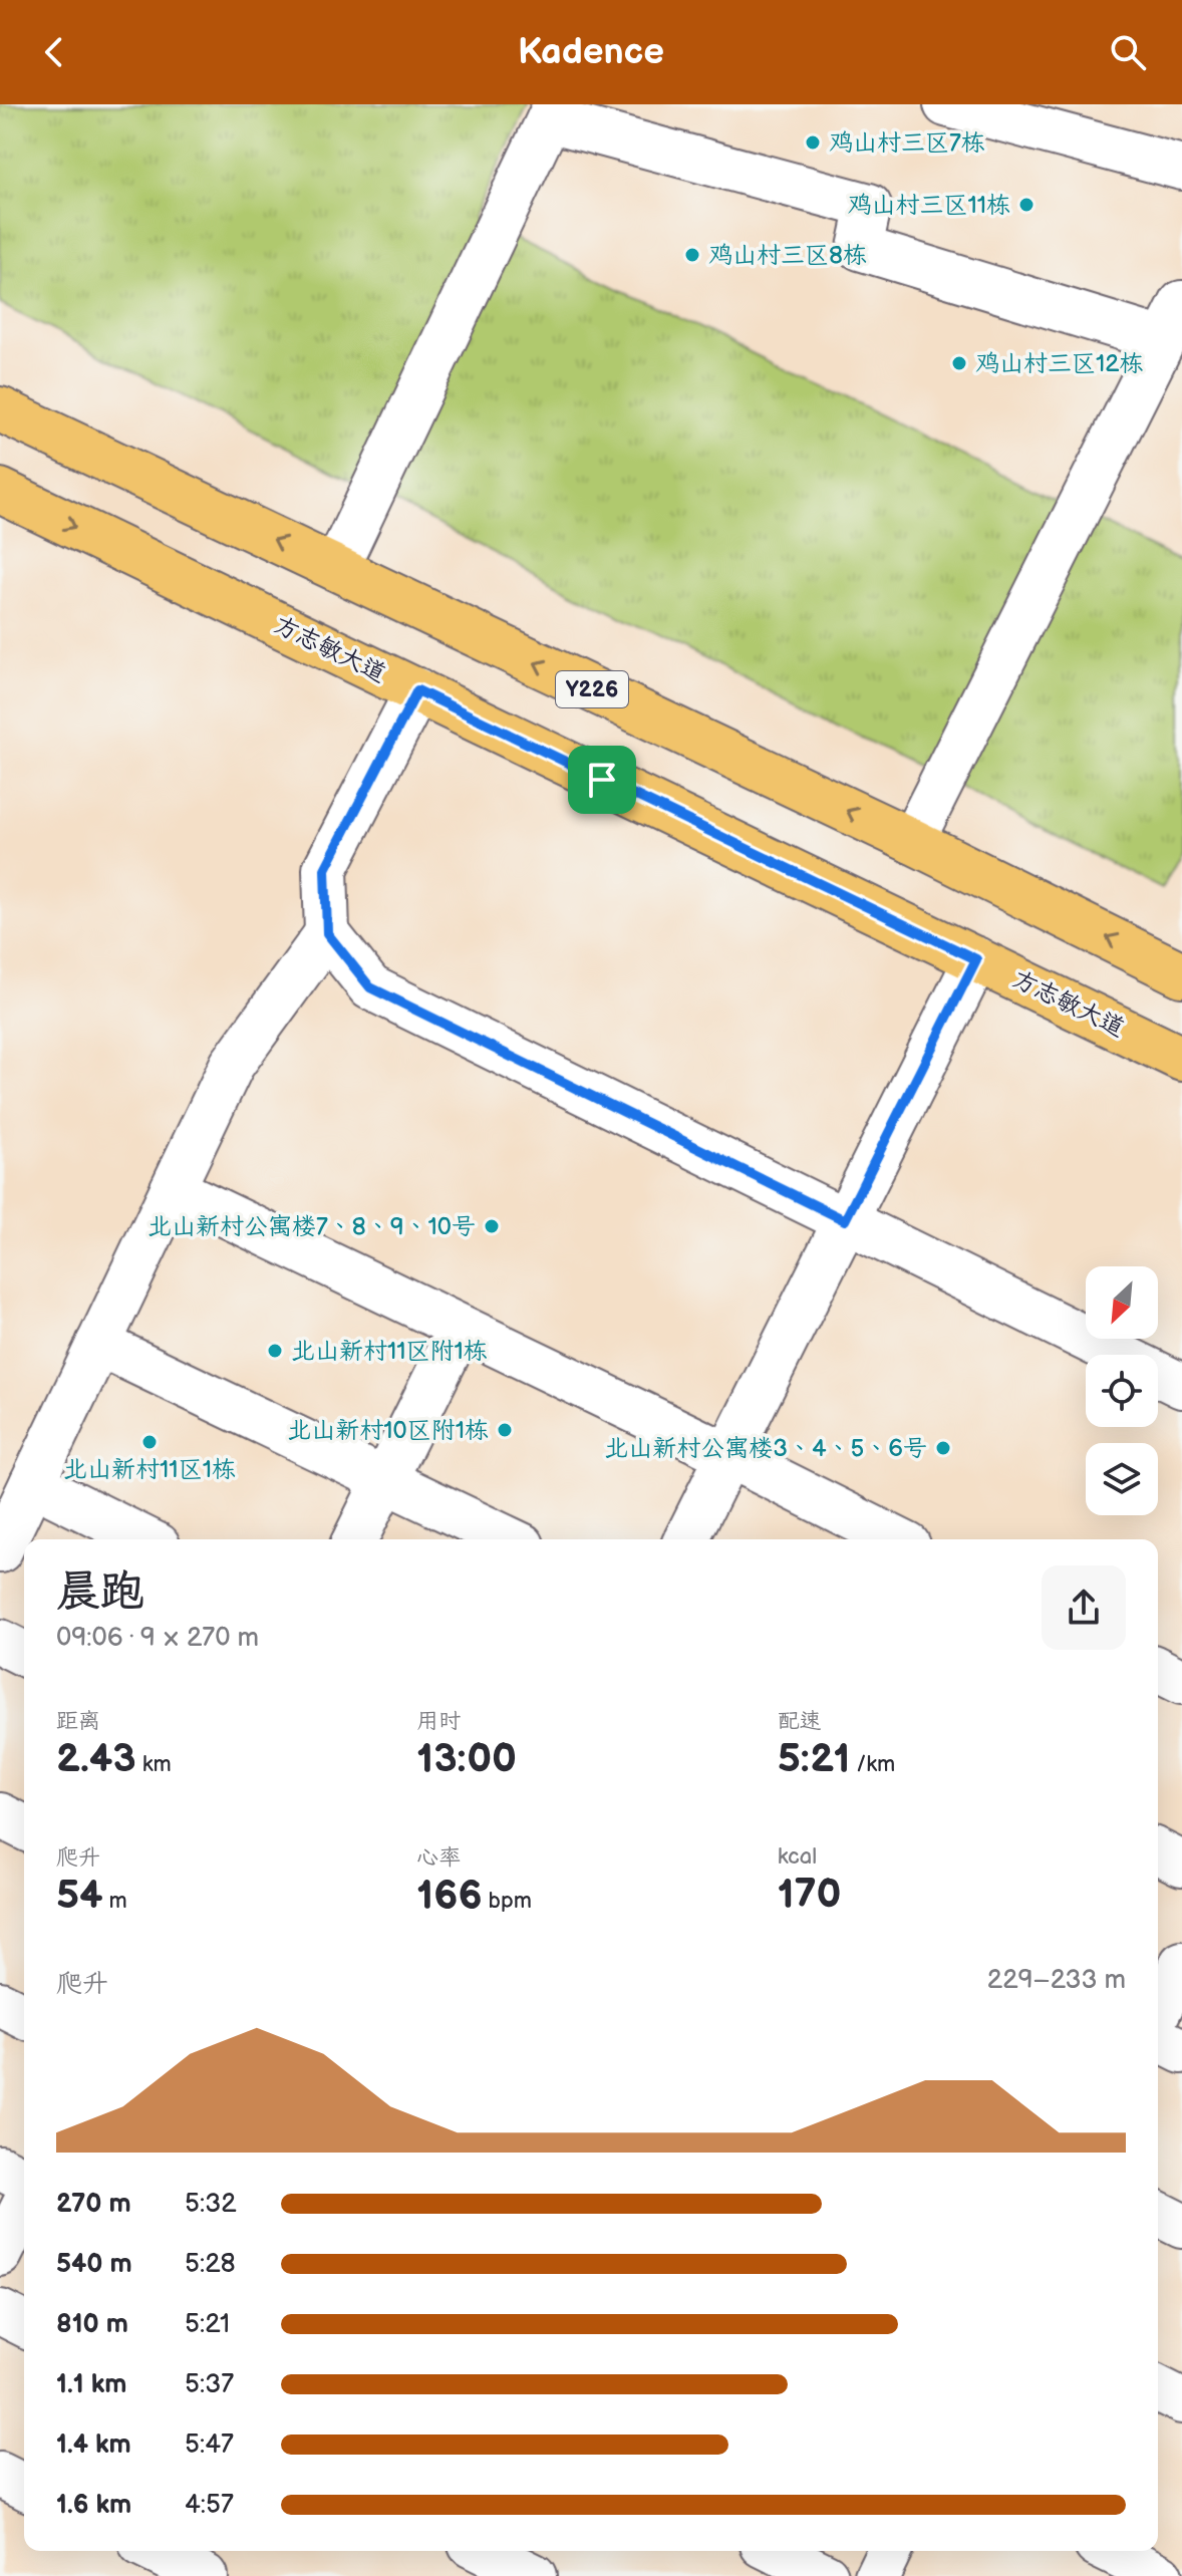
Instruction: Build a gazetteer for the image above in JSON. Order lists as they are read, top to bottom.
{
  "streets": {
    "main road": ["方志敏大道", "Y226"]
  },
  "places": [
    "鸡山村三区7栋",
    "鸡山村三区11栋",
    "鸡山村三区8栋",
    "鸡山村三区12栋",
    "北山新村公寓楼7、8、9、10号",
    "北山新村11区附1栋",
    "北山新村10区附1栋",
    "北山新村11区1栋",
    "北山新村公寓楼3、4、5、6号"
  ],
  "north": "bottom left",
  "page": {
    "header": "Kadence",
    "heading": ["晨跑", "09:06 · 9 × 270 m"],
    "stats": [
      ["距离", "2.43 km"],
      ["用时", "13:00"],
      ["配速", "5:21 /km"],
      ["爬升", "54 m"],
      ["心率", "166 bpm"],
      ["kcal", "170"]
    ],
    "chart": ["爬升", "229–233 m"],
    "list": [
      {
        "name": "270 m",
        "note": "5:32"
      },
      {
        "name": "540 m",
        "note": "5:28"
      },
      {
        "name": "810 m",
        "note": "5:21"
      },
      {
        "name": "1.1 km",
        "note": "5:37"
      },
      {
        "name": "1.4 km",
        "note": "5:47"
      },
      {
        "name": "1.6 km",
        "note": "4:57"
      }
    ]
  }
}
